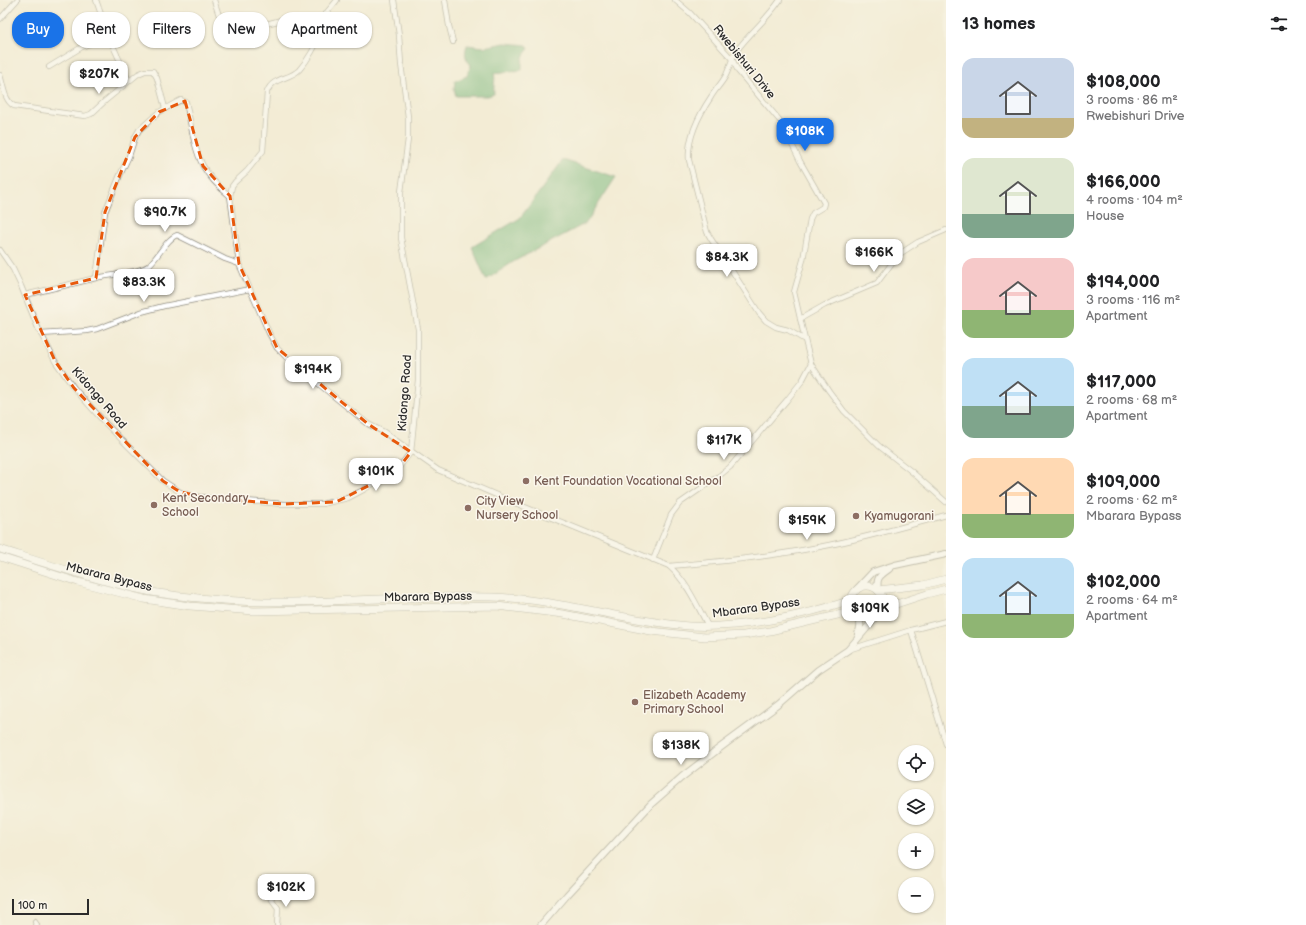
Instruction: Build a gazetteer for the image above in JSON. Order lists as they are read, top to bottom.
{
  "streets": {
    "highway": ["Mbarara Bypass"],
    "street": ["Rwebishuri Drive", "Kidongo Road"]
  },
  "places": [
    "Kent Foundation Vocational School",
    "Kent Secondary School",
    "City View Nursery School",
    "Kyamugorani",
    "Elizabeth Academy Primary School"
  ],
  "scale_bar": "100 m",
  "page": {
    "heading": "13 homes",
    "chip": [
      "Buy",
      "Rent",
      "Filters",
      "New",
      "Apartment"
    ],
    "list": [
      {
        "name": "$108,000",
        "note": "3 rooms · 86 m² · Rwebishuri Drive"
      },
      {
        "name": "$166,000",
        "note": "4 rooms · 104 m² · House"
      },
      {
        "name": "$194,000",
        "note": "3 rooms · 116 m² · Apartment"
      },
      {
        "name": "$117,000",
        "note": "2 rooms · 68 m² · Apartment"
      },
      {
        "name": "$109,000",
        "note": "2 rooms · 62 m² · Mbarara Bypass"
      },
      {
        "name": "$102,000",
        "note": "2 rooms · 64 m² · Apartment"
      }
    ],
    "price": [
      "$207K",
      "$108K",
      "$90.7K",
      "$166K",
      "$84.3K",
      "$83.3K",
      "$194K",
      "$117K",
      "$101K",
      "$159K",
      "$109K",
      "$138K",
      "$102K"
    ],
    "map_buttons": ["+", "−"],
    "scale": "100 m"
  }
}
